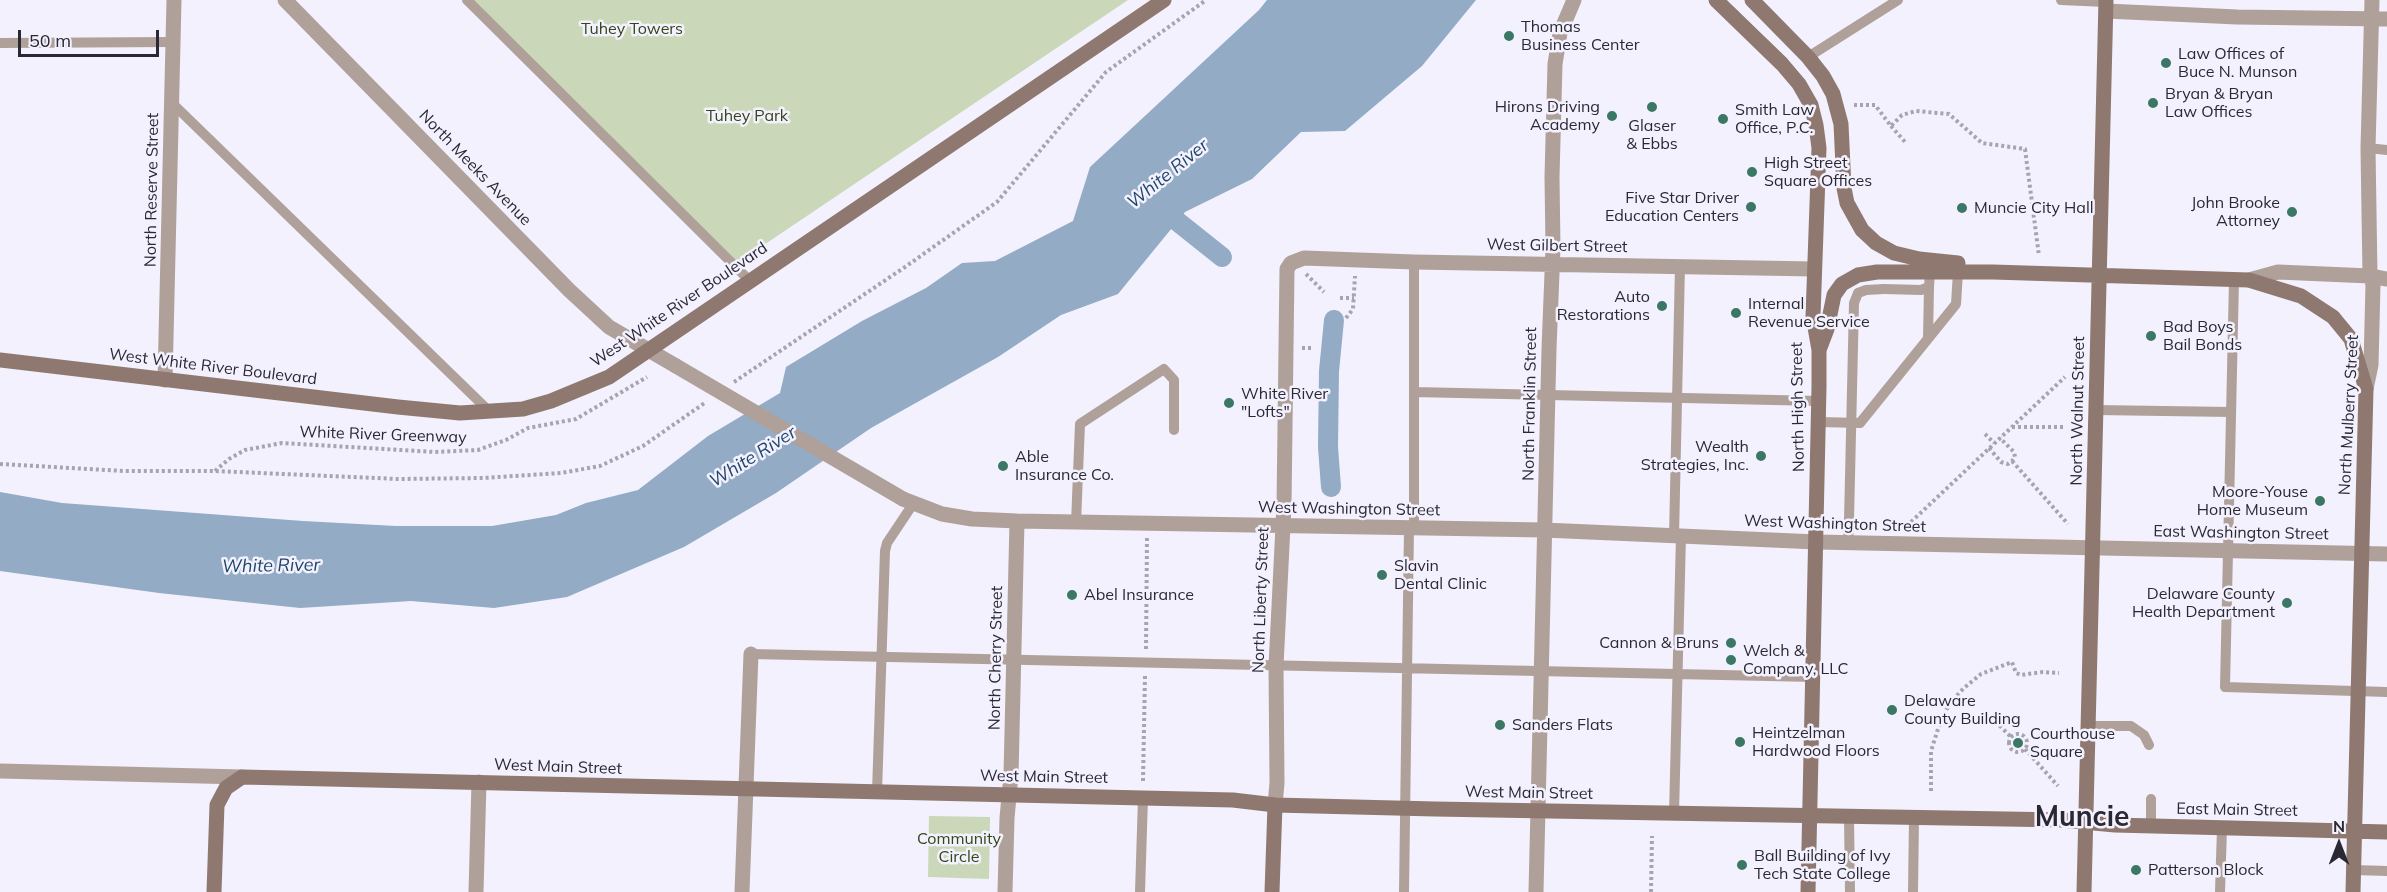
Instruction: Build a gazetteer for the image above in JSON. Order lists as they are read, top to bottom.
{
  "streets": {
    "main road": [
      "West White River Boulevard",
      "North High Street",
      "North Walnut Street",
      "North Mulberry Street",
      "West Main Street",
      "East Main Street"
    ],
    "street": [
      "North Meeks Avenue",
      "North Reserve Street",
      "West Gilbert Street",
      "North Franklin Street",
      "West Washington Street",
      "East Washington Street",
      "North Liberty Street",
      "North Cherry Street"
    ],
    "path": ["White River Greenway"]
  },
  "crossings": [
    ["North Meeks Avenue", "West White River Boulevard"],
    ["North Meeks Avenue", "West Washington Street"],
    ["North Reserve Street", "West White River Boulevard"],
    ["West Gilbert Street", "North Franklin Street"],
    ["West Gilbert Street", "North High Street"],
    ["West Gilbert Street", "North Liberty Street"],
    ["West White River Boulevard", "West Washington Street"],
    ["North Franklin Street", "West Washington Street"],
    ["North Franklin Street", "West Main Street"],
    ["North High Street", "West Washington Street"],
    ["North High Street", "West Main Street"],
    ["North Walnut Street", "West Washington Street"],
    ["North Walnut Street", "East Washington Street"],
    ["North Walnut Street", "West Main Street"],
    ["North Walnut Street", "East Main Street"],
    ["North Mulberry Street", "East Washington Street"],
    ["North Mulberry Street", "East Main Street"],
    ["West Washington Street", "East Washington Street"],
    ["West Washington Street", "North Liberty Street"],
    ["West Washington Street", "North Cherry Street"],
    ["North Liberty Street", "West Main Street"],
    ["North Cherry Street", "West Main Street"],
    ["West Main Street", "East Main Street"]
  ],
  "districts": ["Muncie"],
  "water": ["White River"],
  "parks": ["Tuhey Towers", "Tuhey Park", "Community Circle"],
  "places": [
    "Thomas Business Center",
    "Law Offices of Buce N. Munson",
    "Bryan & Bryan Law Offices",
    "Glaser & Ebbs",
    "Hirons Driving Academy",
    "Smith Law Office, P.C.",
    "High Street Square Offices",
    "Five Star Driver Education Centers",
    "Muncie City Hall",
    "John Brooke Attorney",
    "Auto Restorations",
    "Internal Revenue Service",
    "Bad Boys Bail Bonds",
    "White River \"Lofts\"",
    "Wealth Strategies, Inc.",
    "Able Insurance Co.",
    "Moore-Youse Home Museum",
    "Slavin Dental Clinic",
    "Abel Insurance",
    "Delaware County Health Department",
    "Cannon & Bruns",
    "Welch & Company, LLC",
    "Delaware County Building",
    "Sanders Flats",
    "Heintzelman Hardwood Floors",
    "Courthouse Square",
    "Ball Building of Ivy Tech State College",
    "Patterson Block"
  ],
  "scale_bar": "50 m",
  "north": "top"
}
